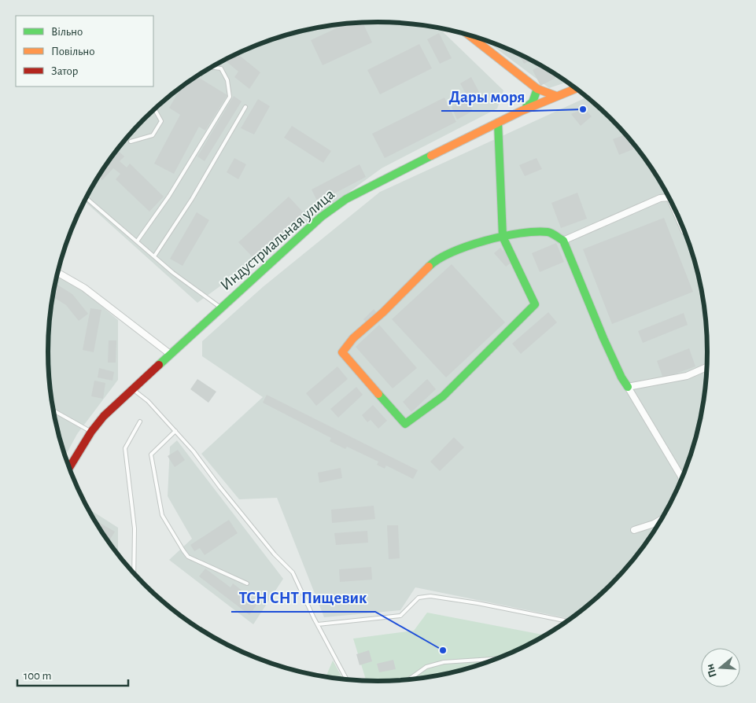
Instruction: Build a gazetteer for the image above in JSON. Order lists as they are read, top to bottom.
{
  "streets": {
    "street": ["Индустриальная улица"]
  },
  "places": ["Дары моря", "ТСН СНТ Пищевик"],
  "legend": ["Вільно", "Повільно", "Затор"],
  "scale_bar": "100 m",
  "north": "left"
}
